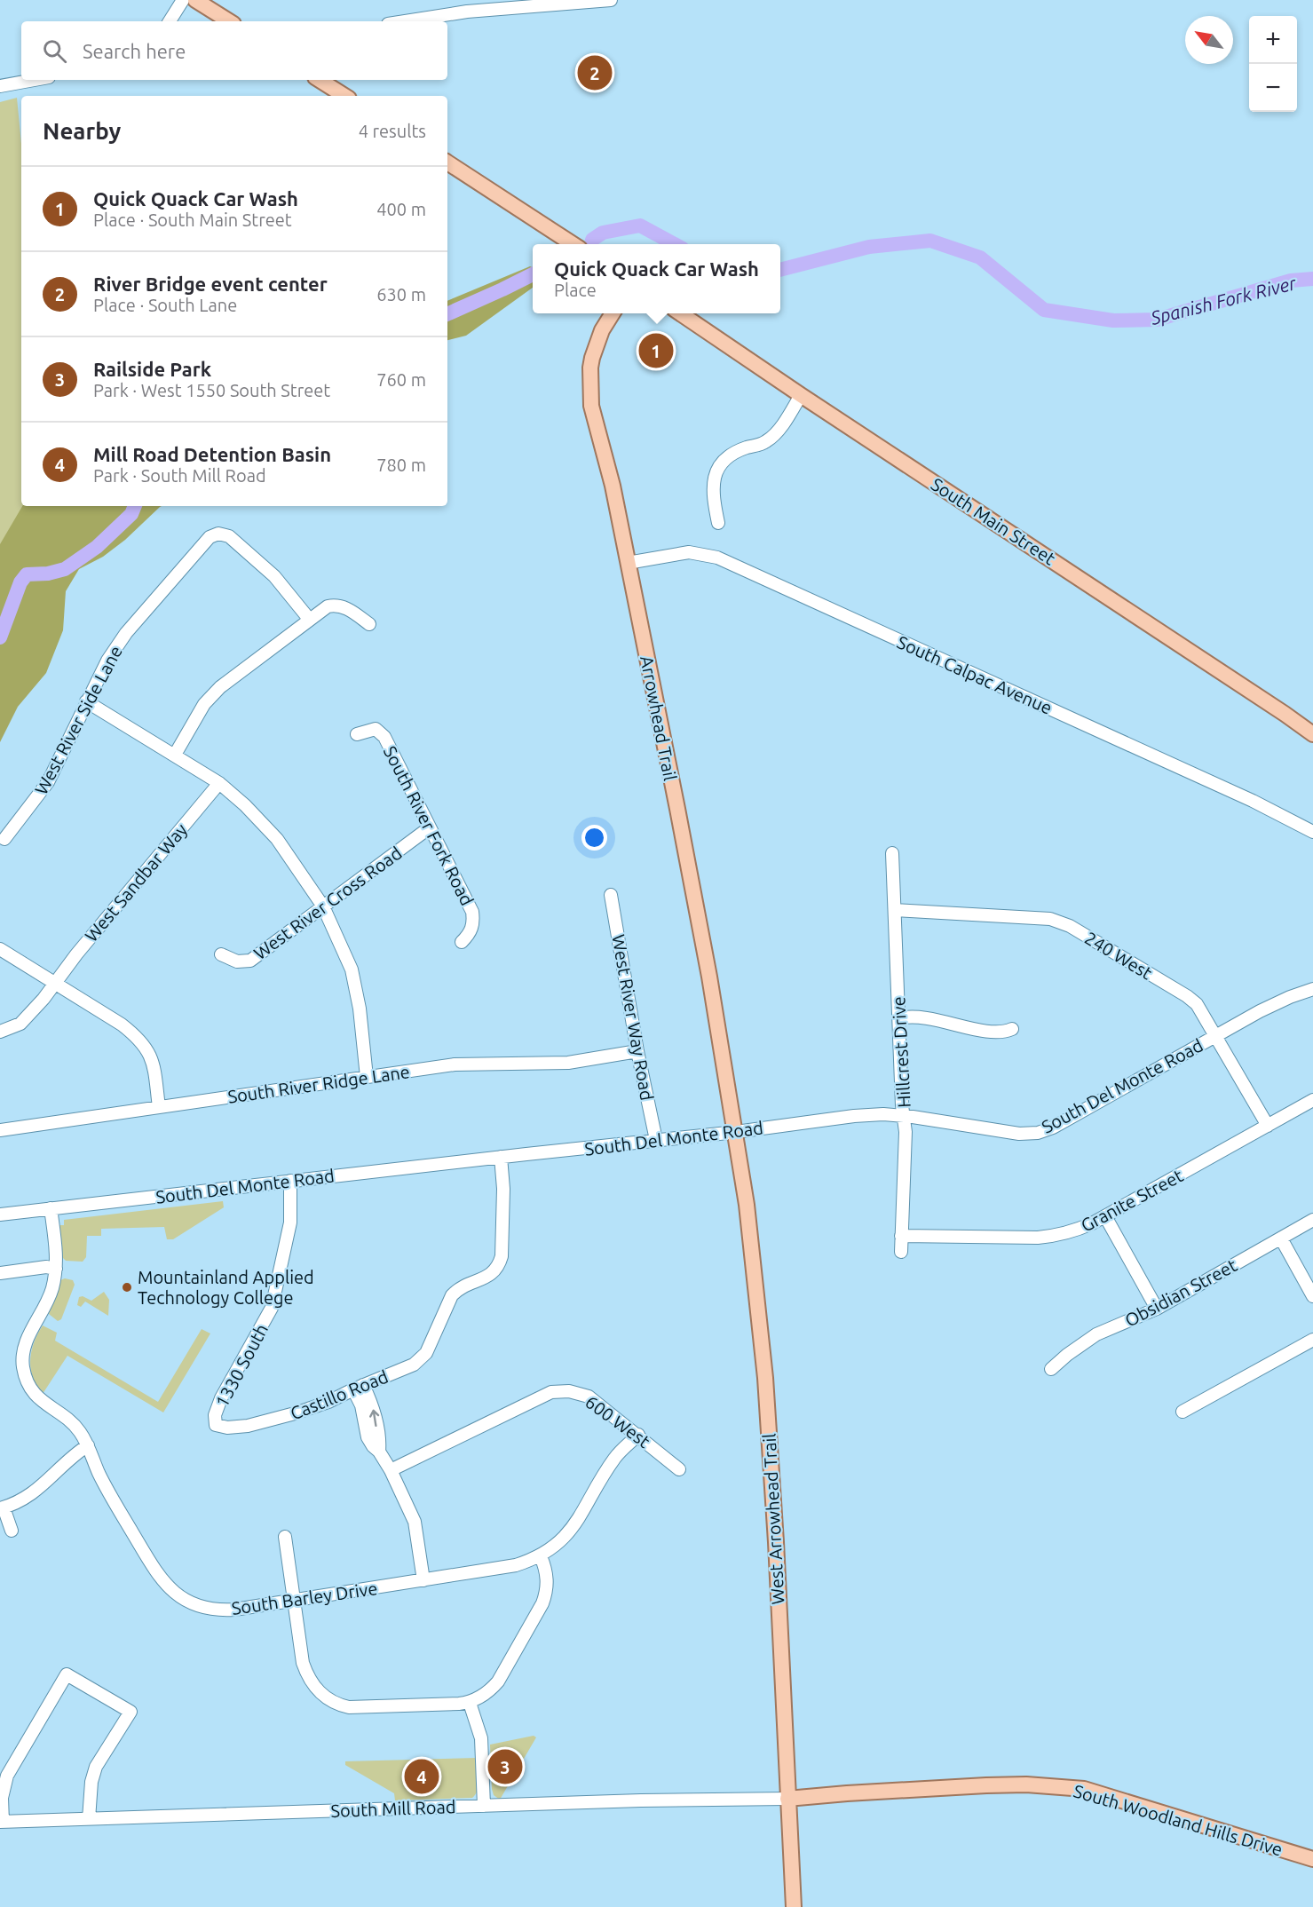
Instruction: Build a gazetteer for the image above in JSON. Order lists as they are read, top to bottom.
{
  "streets": {
    "main road": [
      "South Main Street",
      "Arrowhead Trail",
      "West Arrowhead Trail",
      "South Woodland Hills Drive"
    ],
    "street": [
      "South Calpac Avenue",
      "West River Side Lane",
      "South River Fork Road",
      "West Sandbar Way",
      "West River Cross Road",
      "240 West",
      "West River Way Road",
      "Hillcrest Drive",
      "South River Ridge Lane",
      "South Del Monte Road",
      "Granite Street",
      "Obsidian Street",
      "1330 South",
      "Castillo Road",
      "600 West",
      "South Barley Drive",
      "South Mill Road"
    ]
  },
  "crossings": [
    ["South Calpac Avenue", "Arrowhead Trail"],
    ["Arrowhead Trail", "South Del Monte Road"],
    ["Arrowhead Trail", "West Arrowhead Trail"],
    ["South River Fork Road", "West River Cross Road"],
    ["240 West", "Hillcrest Drive"],
    ["240 West", "South Del Monte Road"],
    ["240 West", "Granite Street"],
    ["West River Way Road", "South River Ridge Lane"],
    ["West River Way Road", "South Del Monte Road"],
    ["Hillcrest Drive", "South Del Monte Road"],
    ["Hillcrest Drive", "Granite Street"],
    ["South Del Monte Road", "1330 South"],
    ["South Del Monte Road", "Castillo Road"],
    ["South Del Monte Road", "West Arrowhead Trail"],
    ["1330 South", "Castillo Road"],
    ["600 West", "South Barley Drive"],
    ["West Arrowhead Trail", "South Mill Road"],
    ["West Arrowhead Trail", "South Woodland Hills Drive"],
    ["South Mill Road", "South Woodland Hills Drive"]
  ],
  "water": ["Spanish Fork River"],
  "places": ["Mountainland Applied Technology College"],
  "north": "top left",
  "page": {
    "map_buttons": ["+", "−"],
    "search": "Search here",
    "pins": [
      "2",
      "1",
      "3",
      "4"
    ],
    "heading": ["Nearby", "4 results"],
    "list": [
      {
        "mark": "1",
        "name": "Quick Quack Car Wash",
        "note": "Place · South Main Street",
        "value": "400 m"
      },
      {
        "mark": "2",
        "name": "River Bridge event center",
        "note": "Place · South Lane",
        "value": "630 m"
      },
      {
        "mark": "3",
        "name": "Railside Park",
        "note": "Park · West 1550 South Street",
        "value": "760 m"
      },
      {
        "mark": "4",
        "name": "Mill Road Detention Basin",
        "note": "Park · South Mill Road",
        "value": "780 m"
      }
    ],
    "popup": ["Quick Quack Car Wash", "Place"]
  }
}
